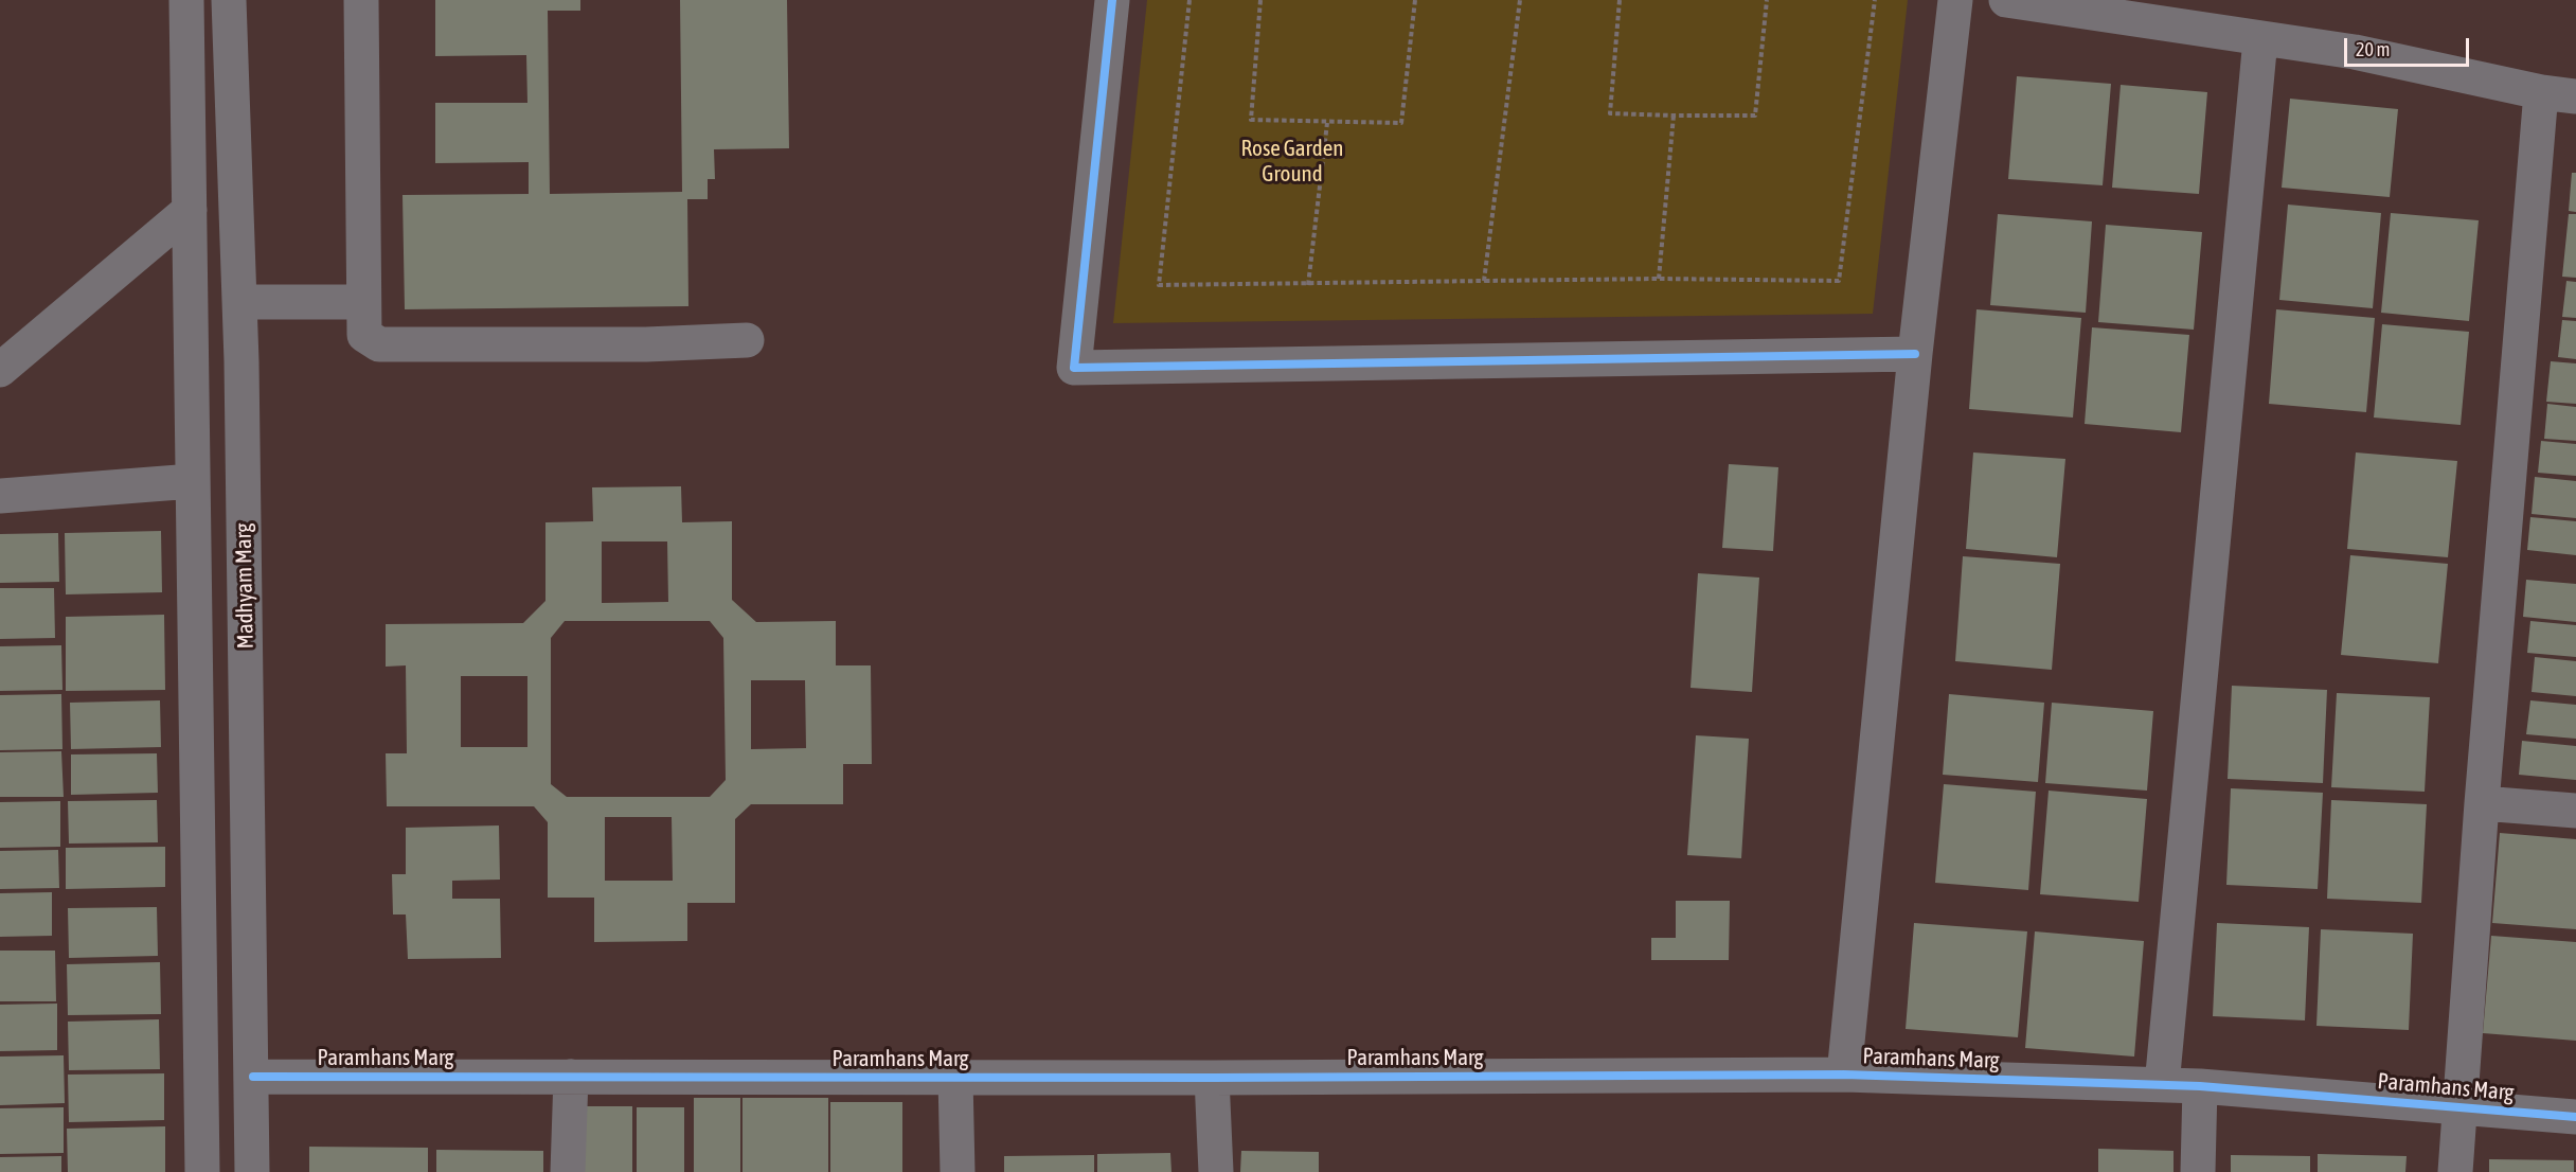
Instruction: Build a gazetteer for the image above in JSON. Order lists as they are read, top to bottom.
{
  "streets": {
    "street": ["Madhyam Marg", "Paramhans Marg"]
  },
  "crossings": [
    ["Madhyam Marg", "Paramhans Marg"]
  ],
  "parks": ["Rose Garden Ground"],
  "scale_bar": "20 m"
}
